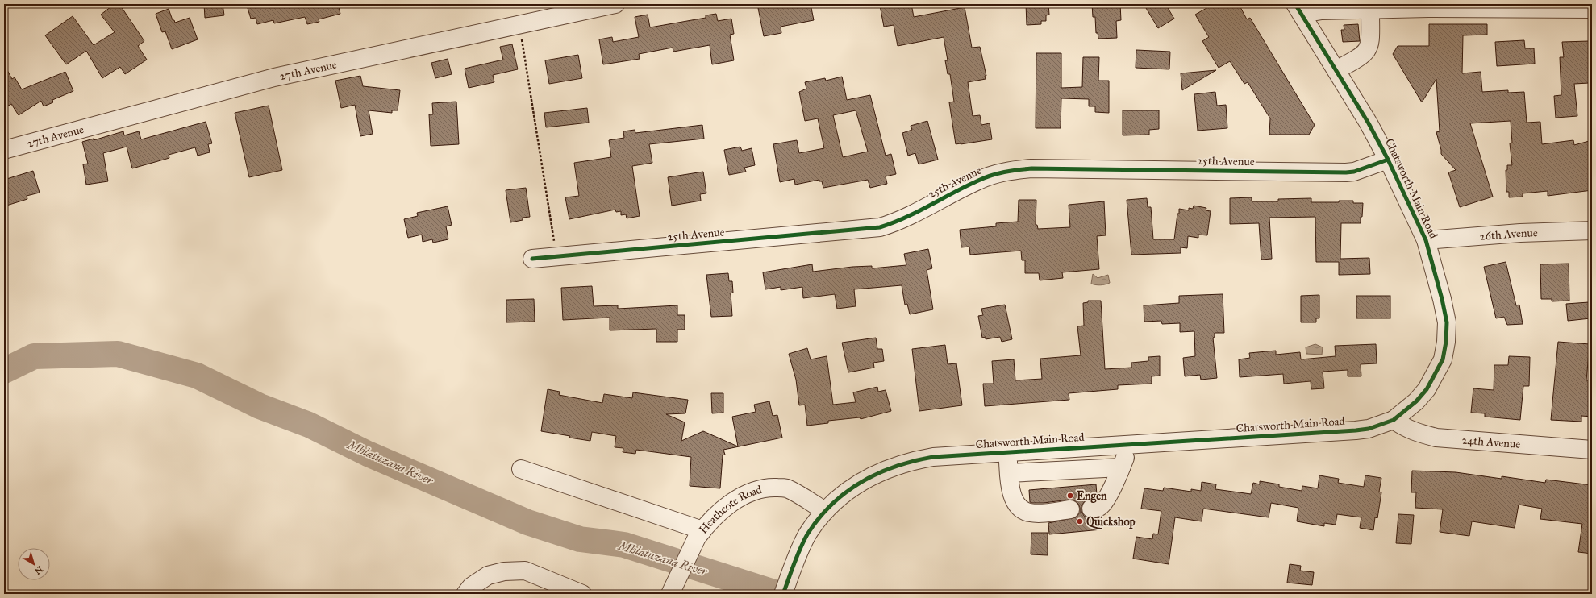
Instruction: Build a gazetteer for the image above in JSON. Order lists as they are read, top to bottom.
{
  "streets": {
    "street": [
      "27th Avenue",
      "25th Avenue",
      "Chatsworth Main Road",
      "26th Avenue",
      "24th Avenue",
      "Heathcote Road"
    ]
  },
  "crossings": [
    ["25th Avenue", "Chatsworth Main Road"],
    ["Chatsworth Main Road", "26th Avenue"],
    ["Chatsworth Main Road", "24th Avenue"],
    ["Chatsworth Main Road", "Heathcote Road"]
  ],
  "water": ["Mhlatuzana River"],
  "places": ["Engen", "Quickshop"],
  "north": "bottom right"
}
